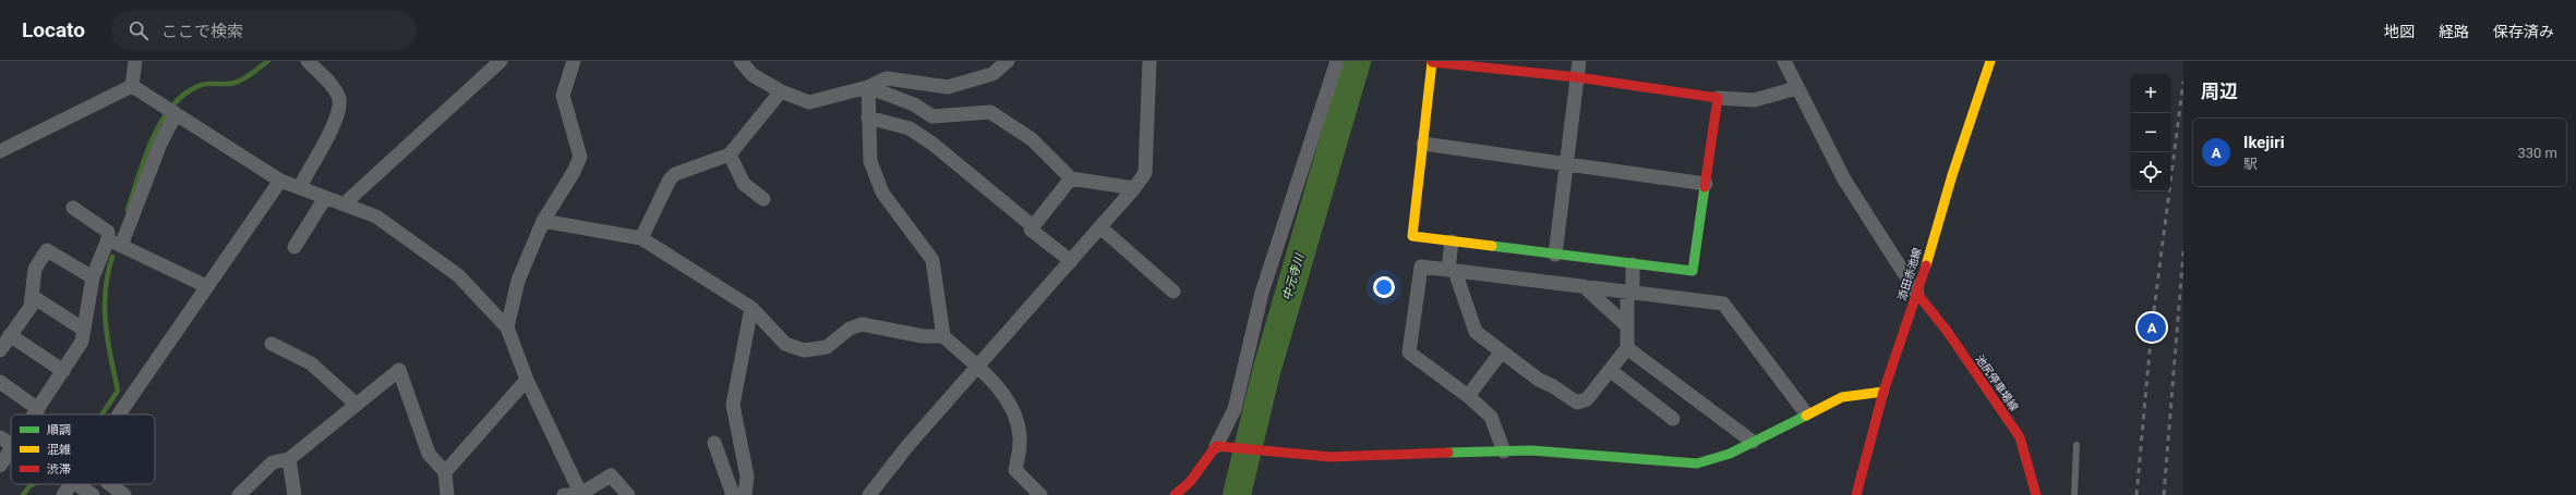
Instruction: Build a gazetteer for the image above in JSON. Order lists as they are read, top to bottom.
{
  "streets": {
    "street": ["添田赤池線", "池尻停車場線"]
  },
  "crossings": [
    ["添田赤池線", "池尻停車場線"]
  ],
  "water": ["中元寺川"],
  "legend": ["順調", "混雑", "渋滞"],
  "page": {
    "header": "Locato",
    "search": "ここで検索",
    "nav": ["地図", "経路", "保存済み"],
    "heading": "周辺",
    "map_buttons": ["+", "−"],
    "list": [
      {
        "mark": "A",
        "name": "Ikejiri",
        "note": "駅",
        "value": "330 m"
      }
    ],
    "pins": "A"
  }
}
